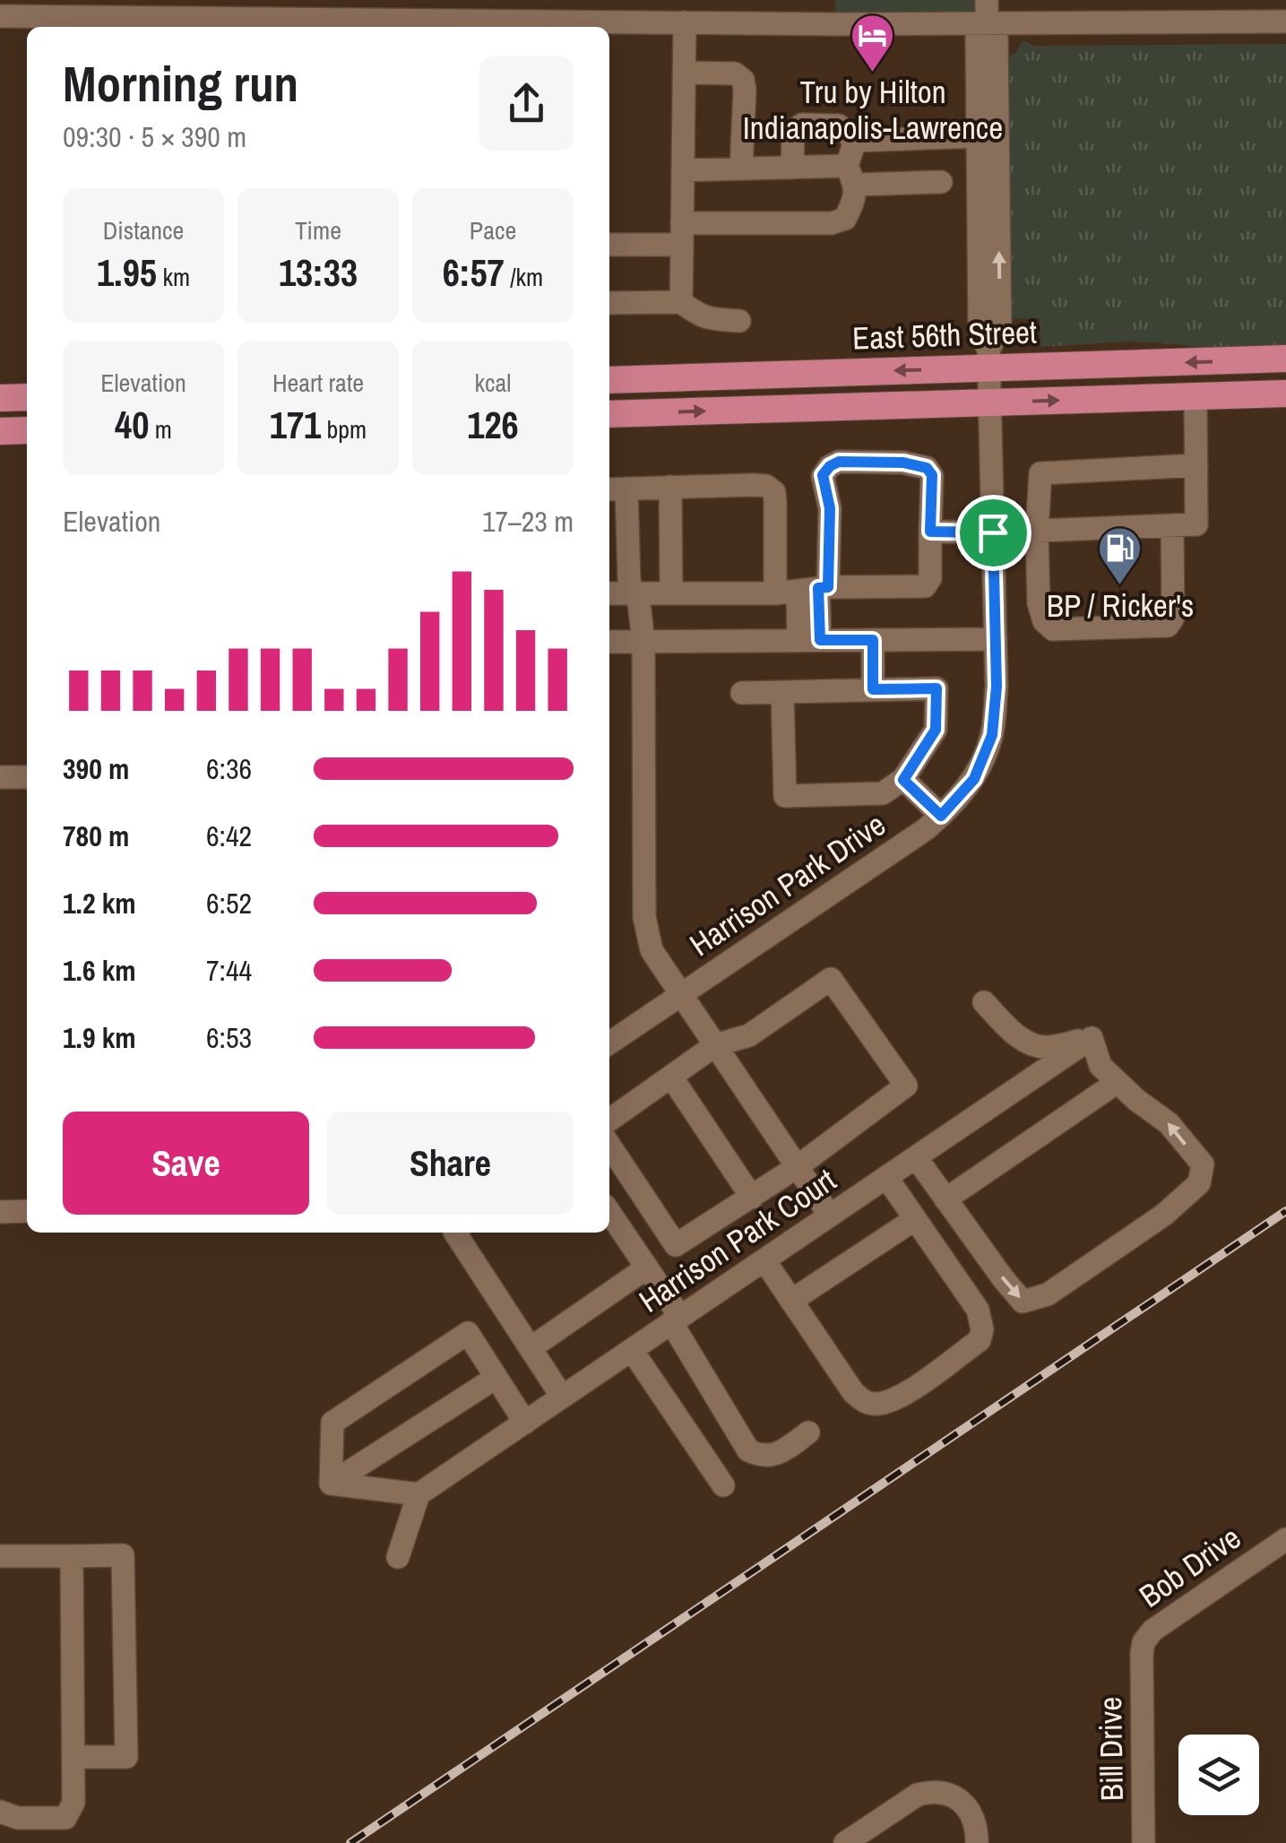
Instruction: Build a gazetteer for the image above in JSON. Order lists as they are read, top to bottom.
{
  "streets": {
    "main road": ["East 56th Street"],
    "street": [
      "Harrison Park Drive",
      "Harrison Park Court",
      "Bob Drive",
      "Bill Drive"
    ]
  },
  "crossings": [
    ["East 56th Street", "Harrison Park Drive"],
    ["Bob Drive", "Bill Drive"]
  ],
  "places": {
    "hotel": ["Tru by Hilton Indianapolis-Lawrence"],
    "fuel station": ["BP / Ricker's"]
  },
  "page": {
    "heading": ["Morning run", "09:30 · 5 × 390 m"],
    "stats": [
      ["Distance", "1.95 km"],
      ["Time", "13:33"],
      ["Pace", "6:57 /km"],
      ["Elevation", "40 m"],
      ["Heart rate", "171 bpm"],
      ["kcal", "126"]
    ],
    "chart": ["Elevation", "17–23 m"],
    "list": [
      {
        "name": "390 m",
        "note": "6:36"
      },
      {
        "name": "780 m",
        "note": "6:42"
      },
      {
        "name": "1.2 km",
        "note": "6:52"
      },
      {
        "name": "1.6 km",
        "note": "7:44"
      },
      {
        "name": "1.9 km",
        "note": "6:53"
      }
    ],
    "buttons": ["Save", "Share"]
  }
}
